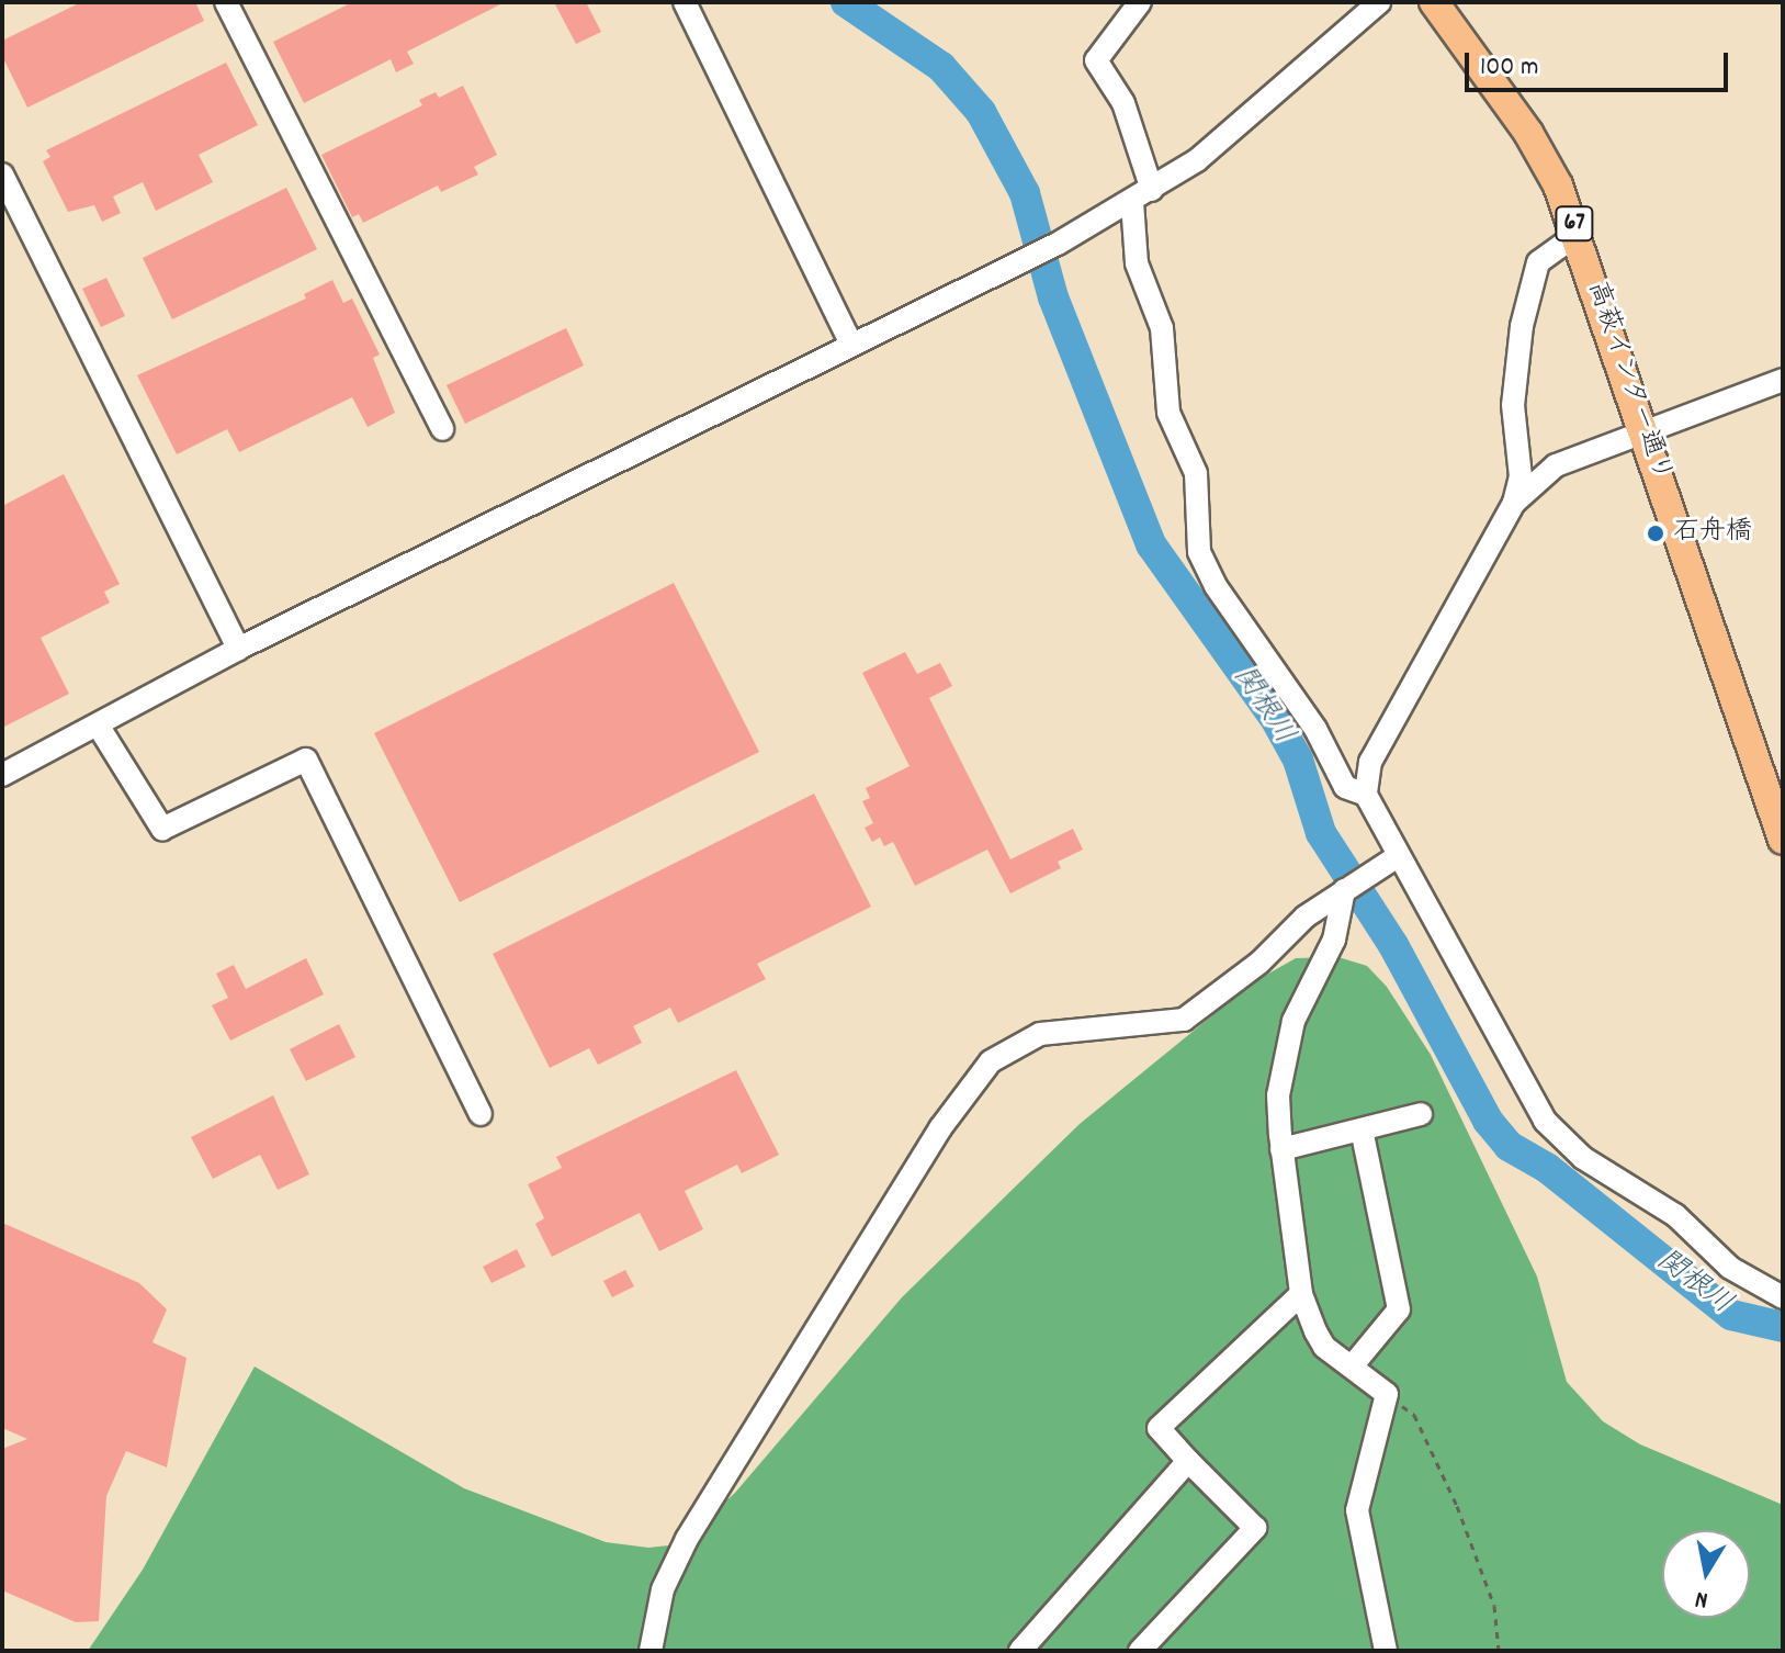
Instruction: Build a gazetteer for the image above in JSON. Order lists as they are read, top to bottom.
{
  "streets": {
    "main road": ["67", "高萩インター通り"]
  },
  "water": ["関根川"],
  "places": ["石舟橋"],
  "scale_bar": "100 m",
  "north": "bottom"
}
